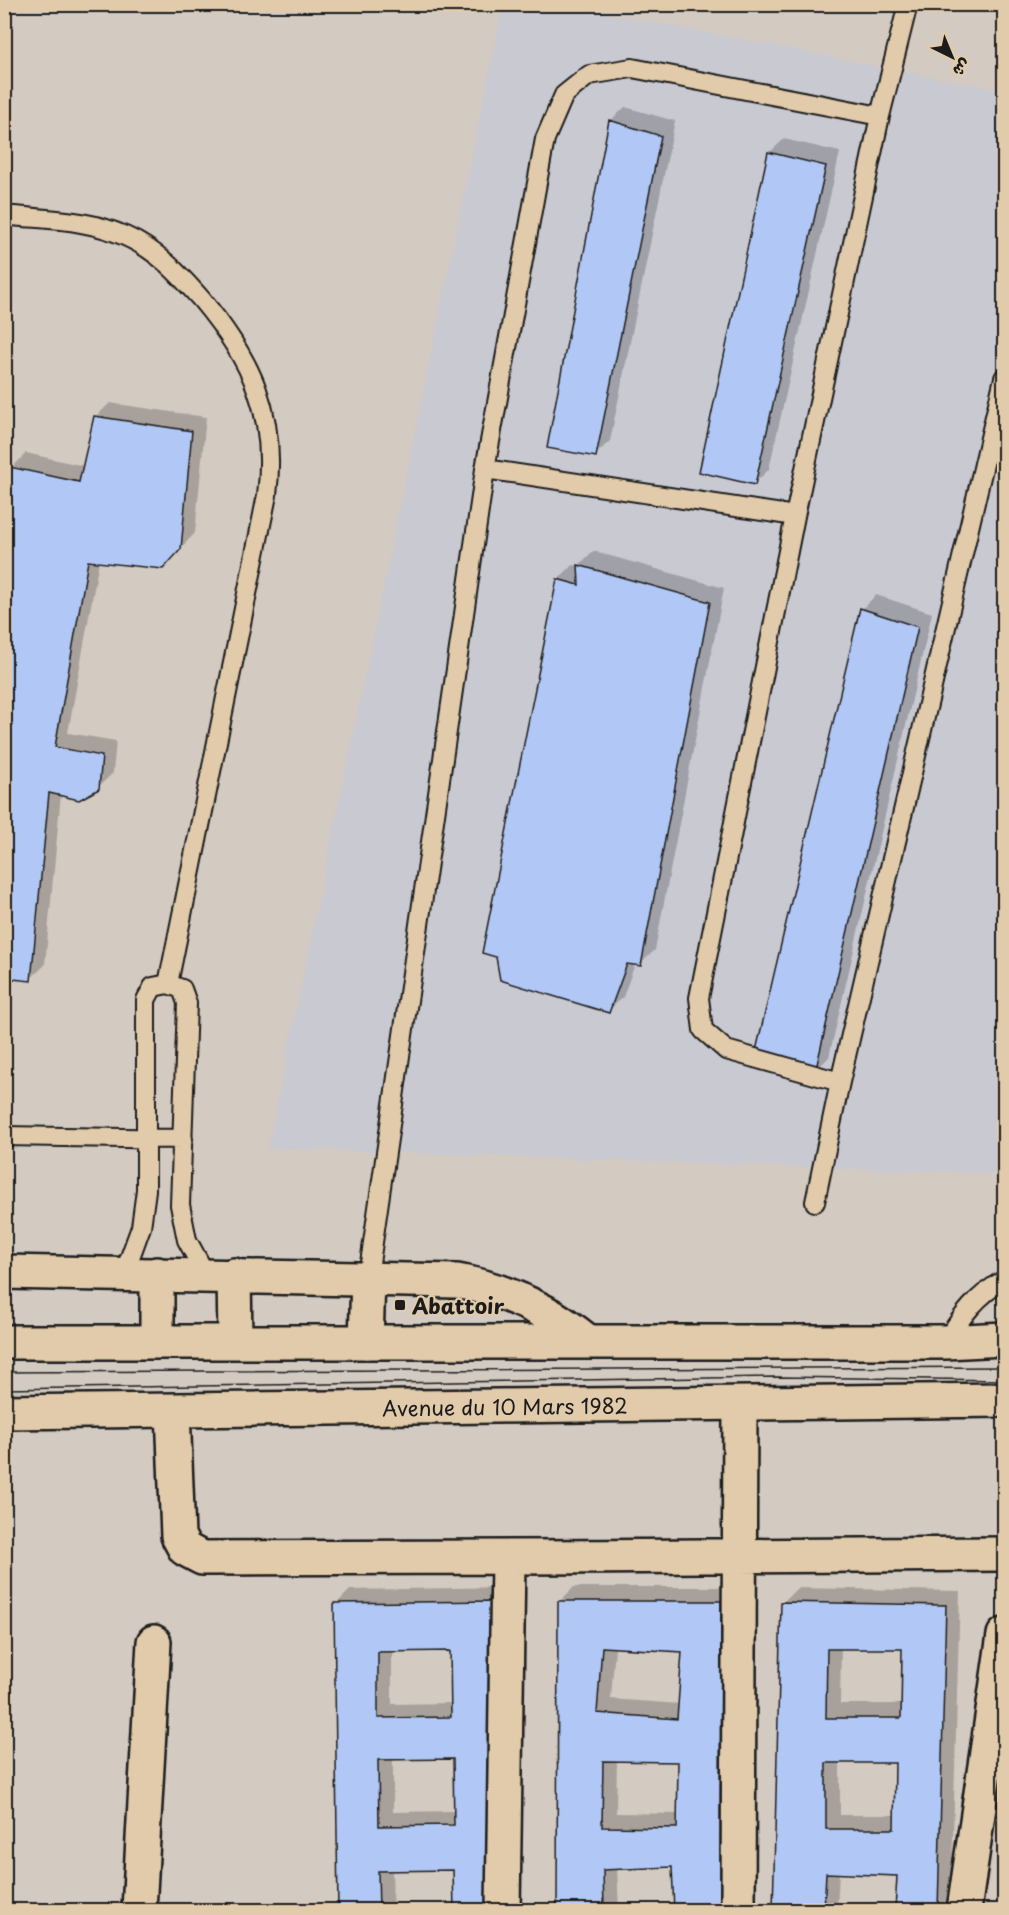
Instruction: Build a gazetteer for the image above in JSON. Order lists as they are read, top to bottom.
{
  "streets": {
    "street": ["Avenue du 10 Mars 1982"]
  },
  "places": {
    "transit": ["Abattoir"]
  },
  "north": "bottom right"
}
